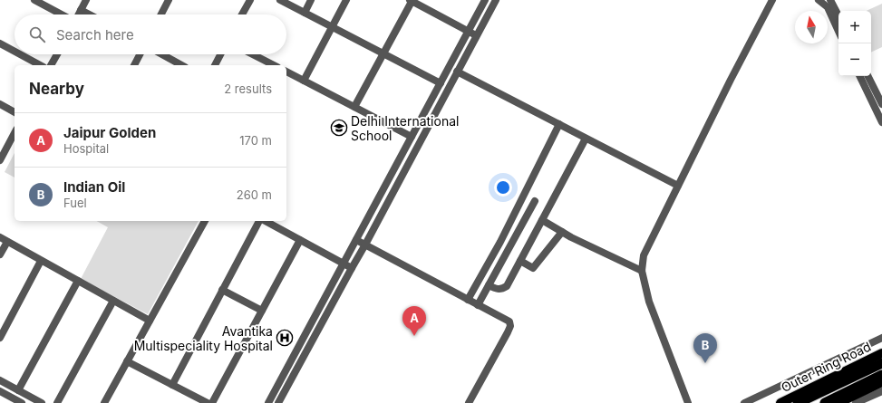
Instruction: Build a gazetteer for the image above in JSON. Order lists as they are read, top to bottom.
{
  "streets": {
    "main road": ["Outer Ring Road"]
  },
  "places": {
    "school or university": ["Delhi International School"],
    "hospital": ["Avantika Multispeciality Hospital"]
  },
  "north": "top",
  "page": {
    "map_buttons": ["+", "−"],
    "search": "Search here",
    "heading": ["Nearby", "2 results"],
    "list": [
      {
        "mark": "A",
        "name": "Jaipur Golden",
        "note": "Hospital",
        "value": "170 m"
      },
      {
        "mark": "B",
        "name": "Indian Oil",
        "note": "Fuel",
        "value": "260 m"
      }
    ],
    "pins": ["A", "B"]
  }
}
